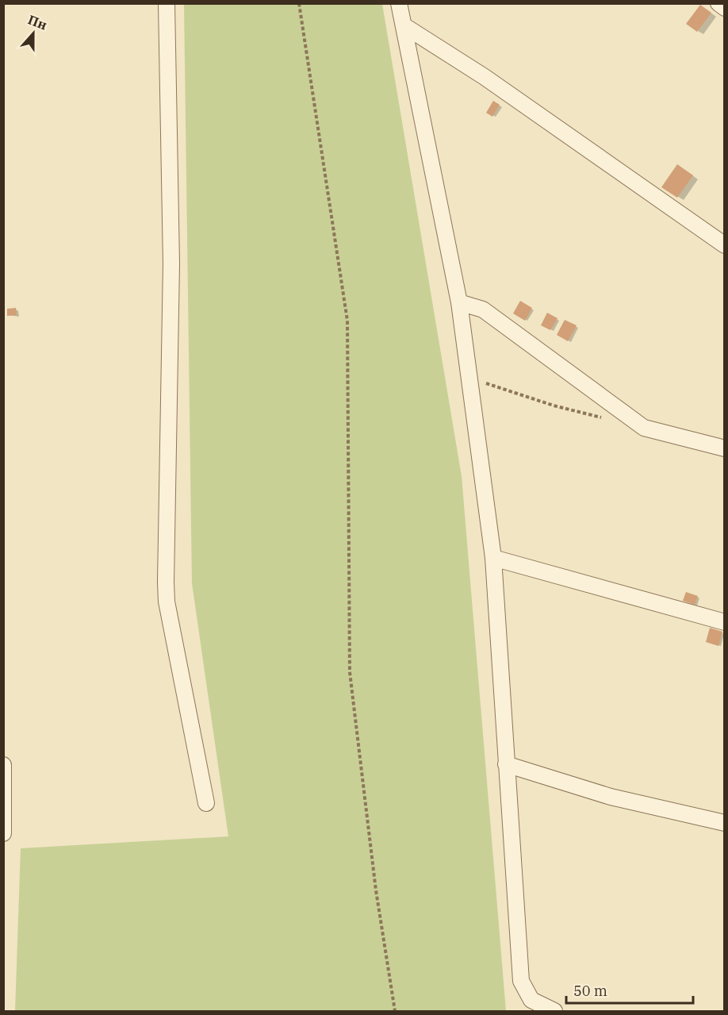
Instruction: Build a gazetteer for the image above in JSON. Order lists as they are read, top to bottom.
{
  "scale_bar": "50 m",
  "north": "top"
}
